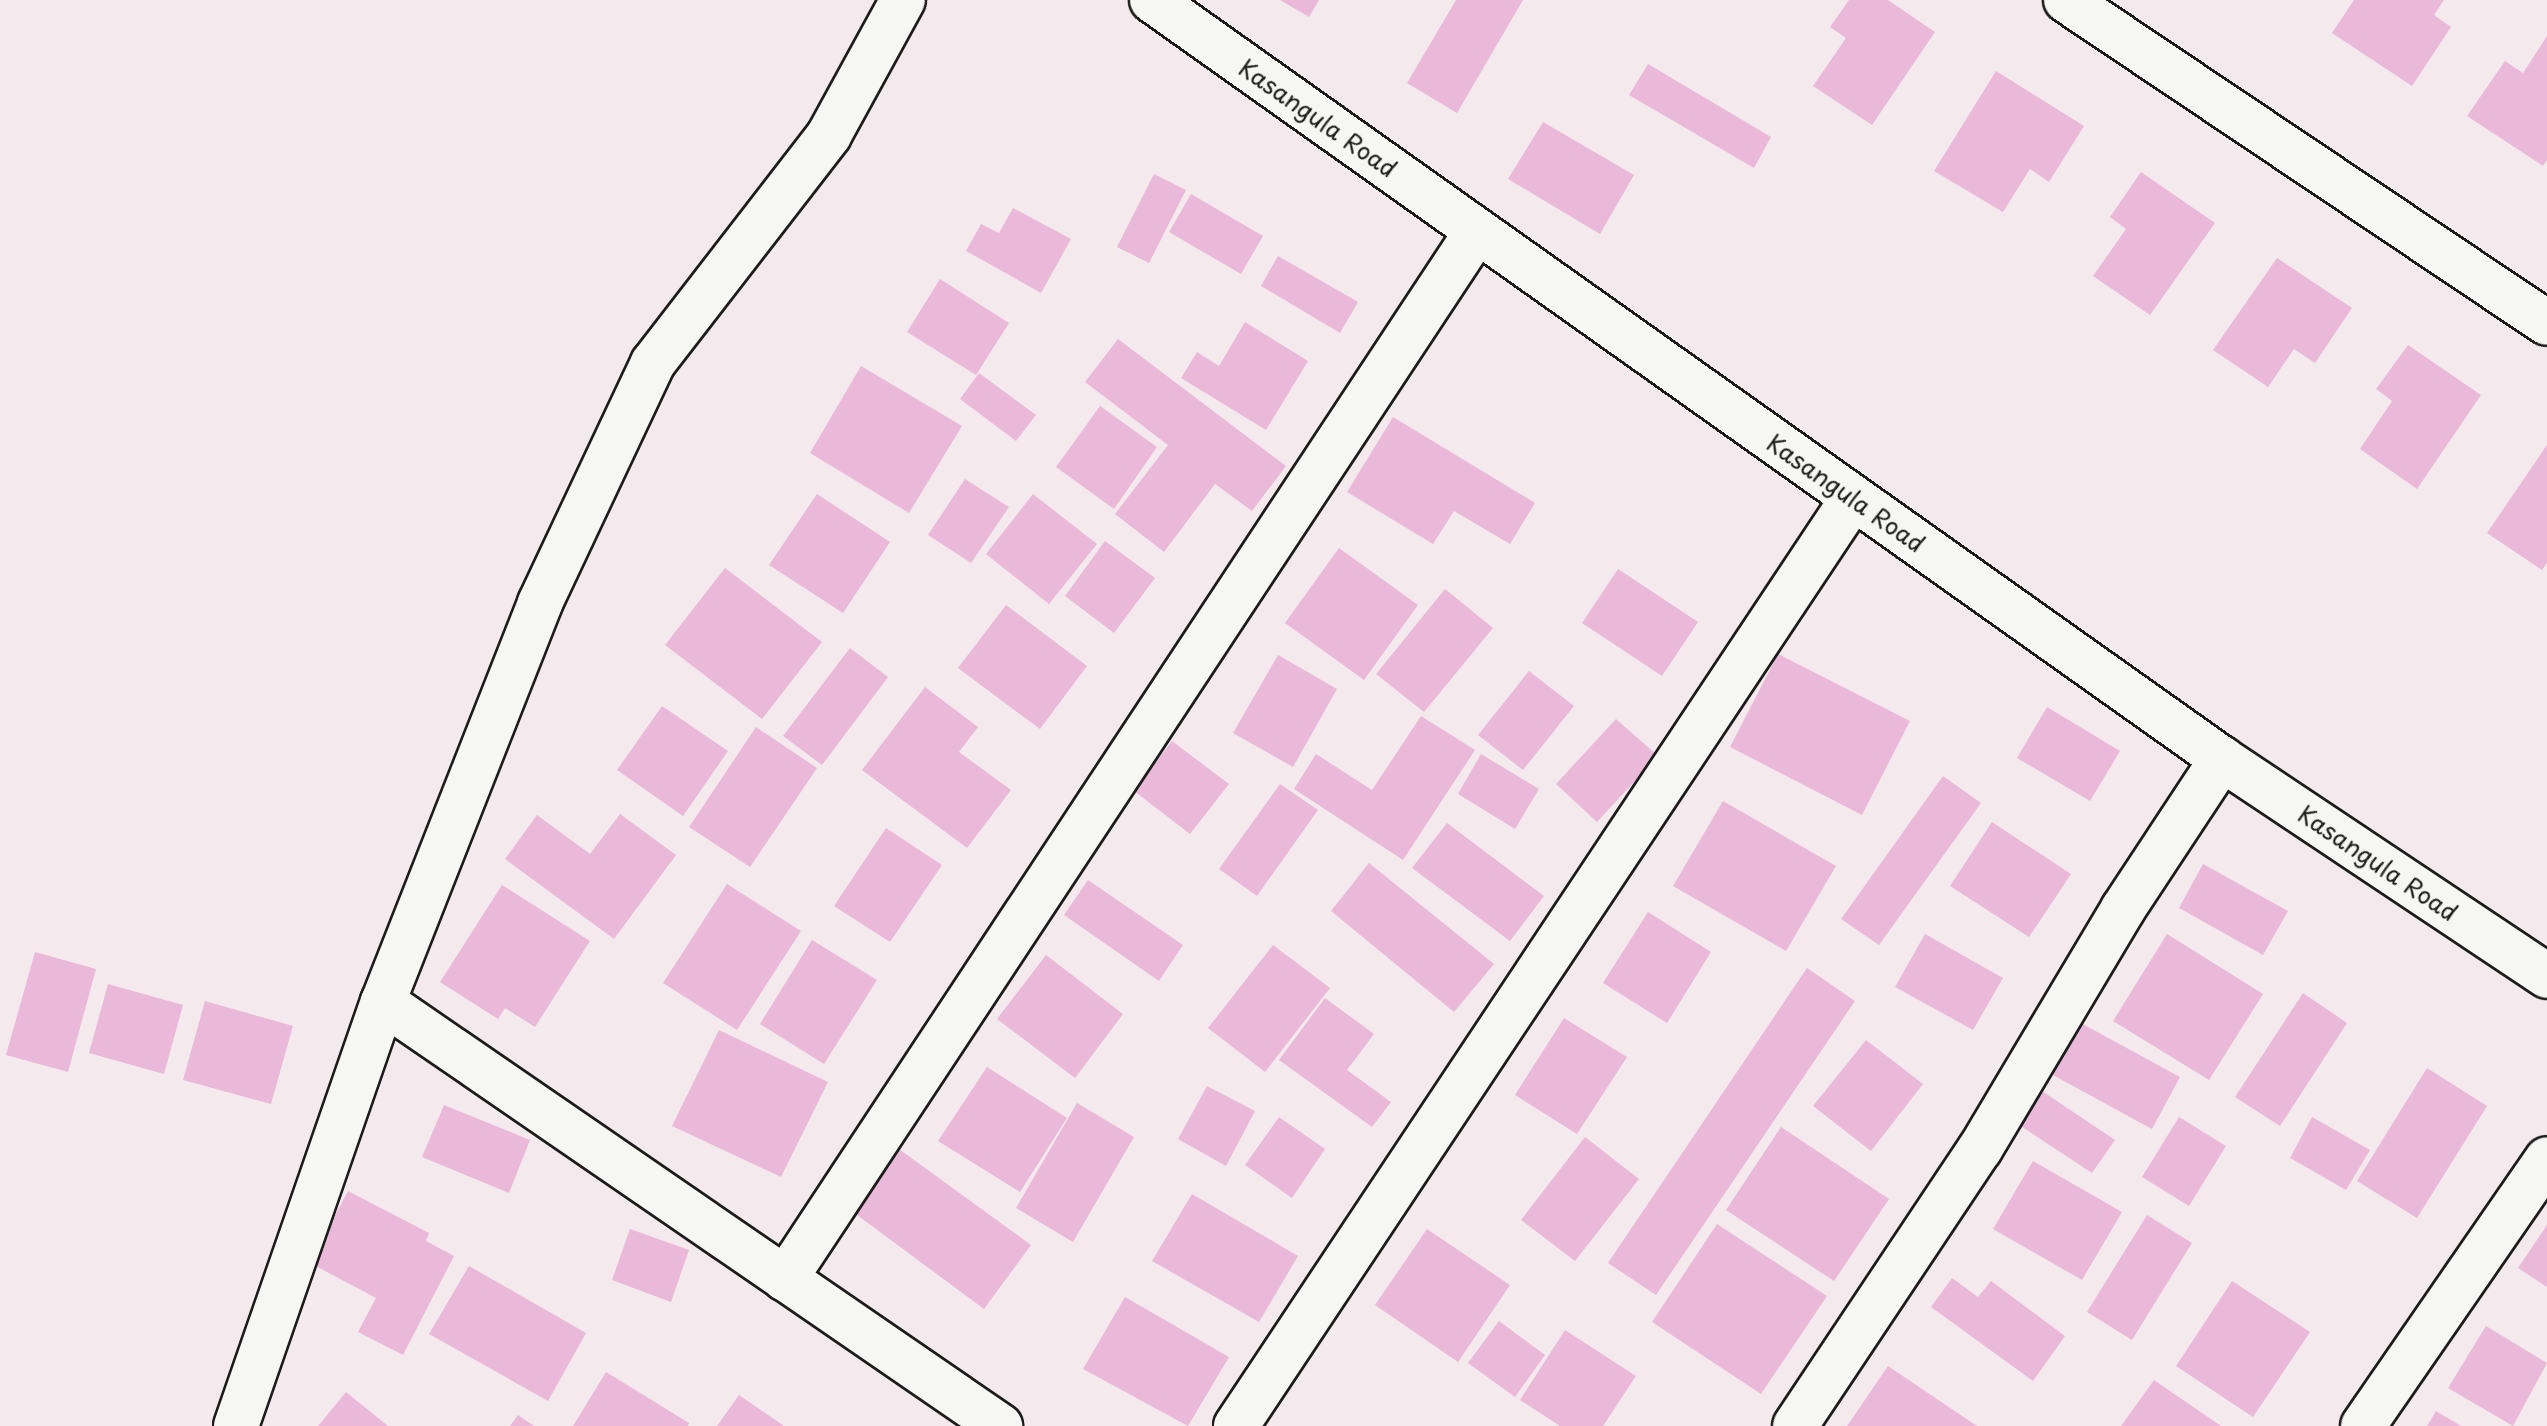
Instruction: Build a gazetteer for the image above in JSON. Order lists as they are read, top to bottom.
{
  "streets": {
    "street": ["Kasangula Road"]
  }
}
